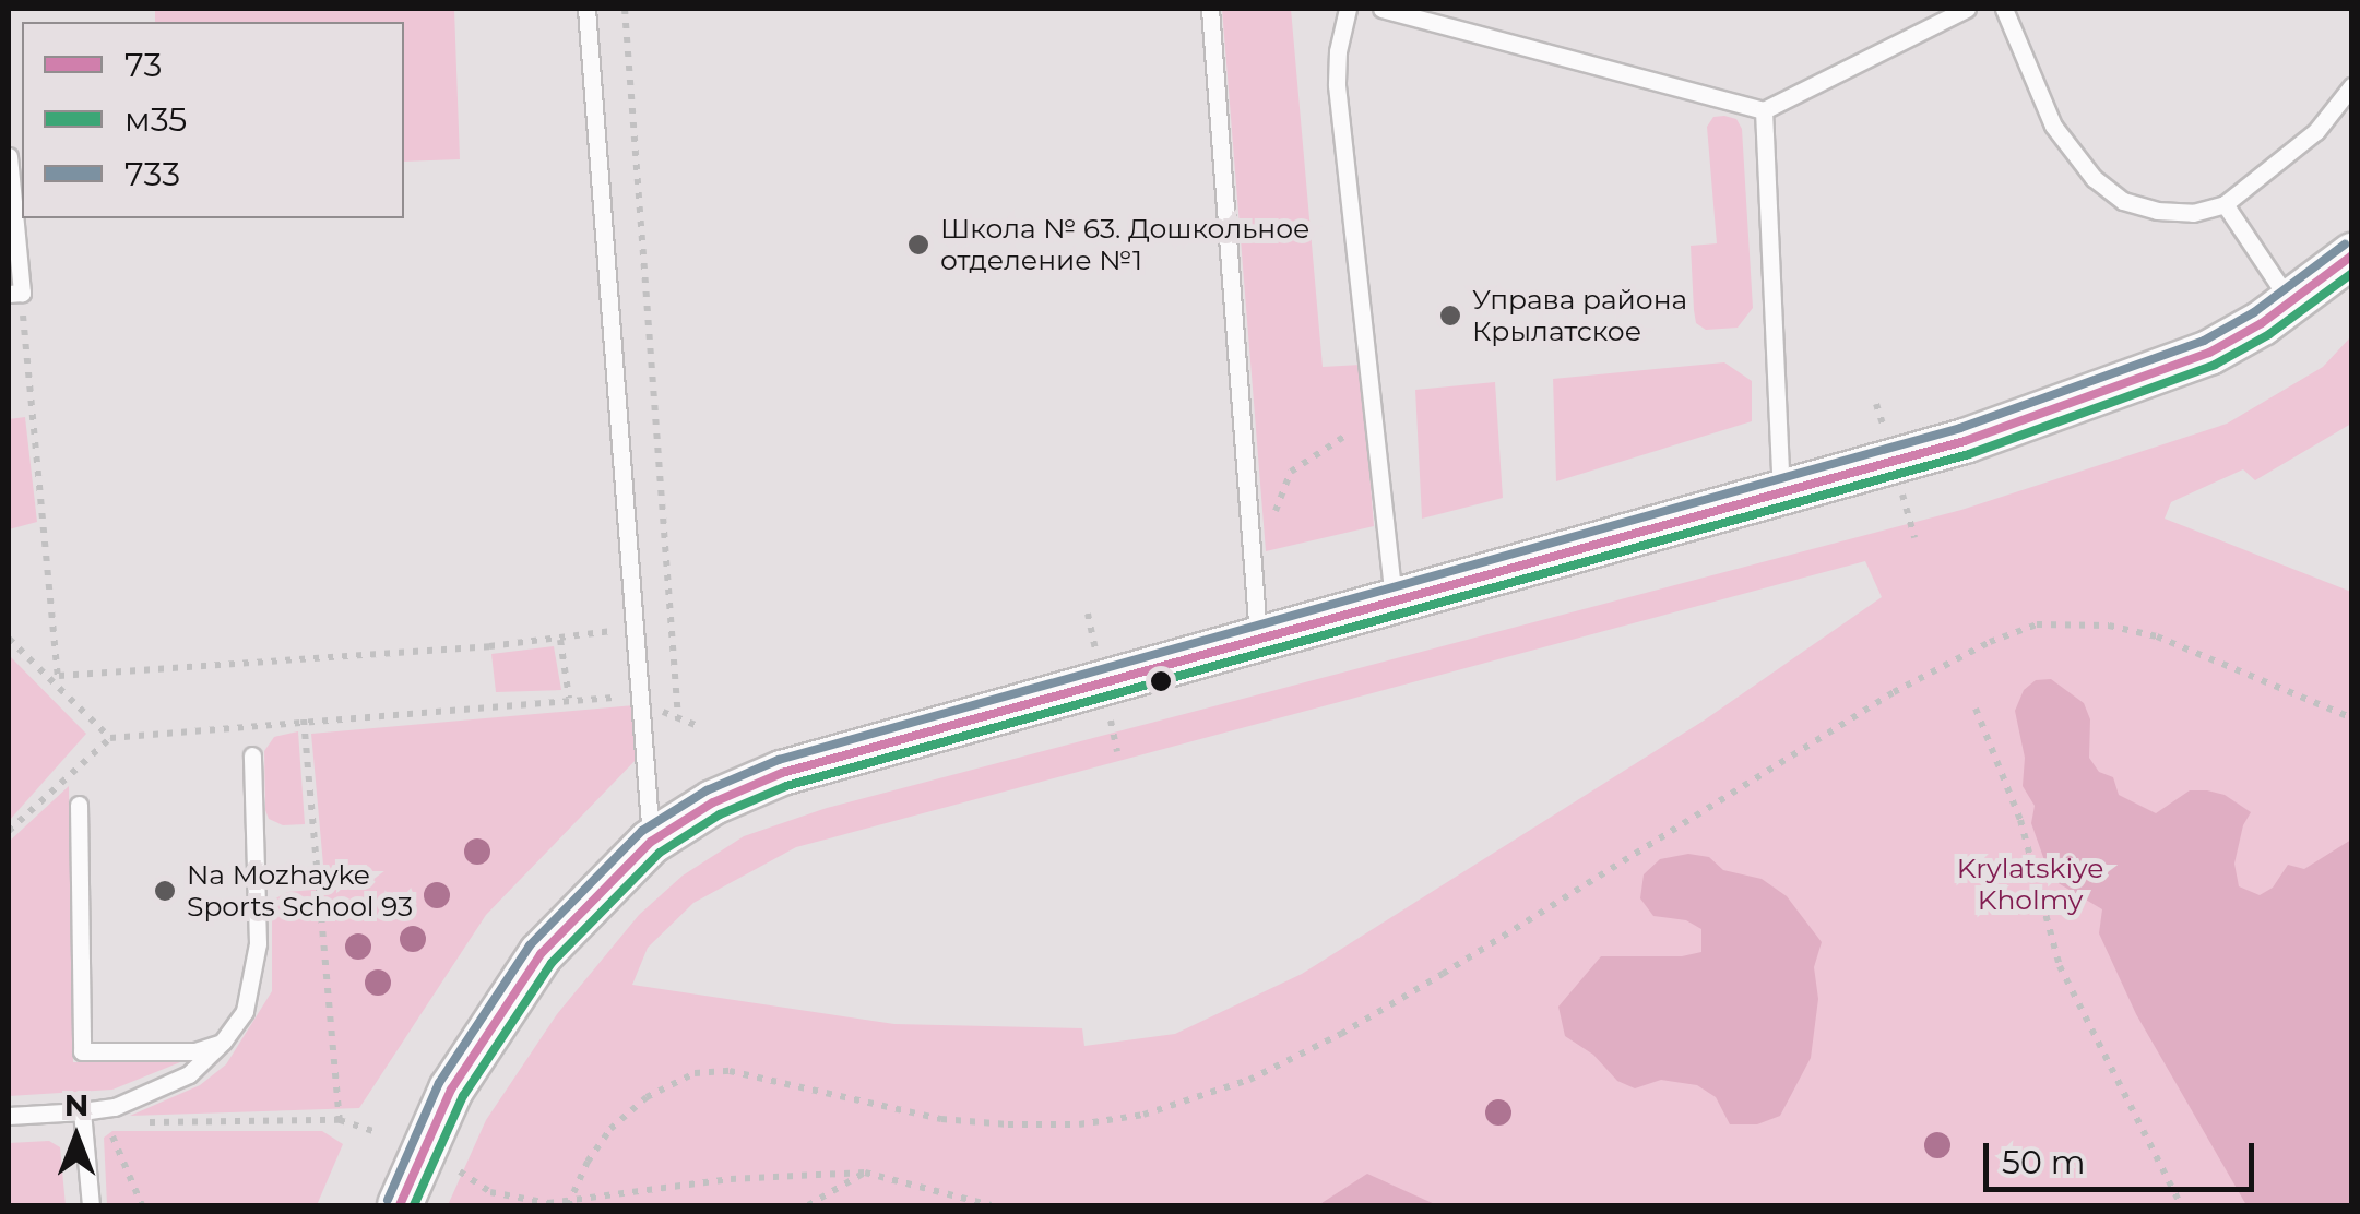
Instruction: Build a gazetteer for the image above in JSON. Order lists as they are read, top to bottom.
{
  "parks": ["Krylatskiye Kholmy"],
  "places": ["Школа № 63. Дошкольное отделение №1", "Управа района Крылатское", "Na Mozhayke Sports School 93"],
  "lines": ["transit line 733", "transit line 73", "transit line м35"],
  "legend": ["73", "м35", "733"],
  "scale_bar": "50 m",
  "north": "top"
}
